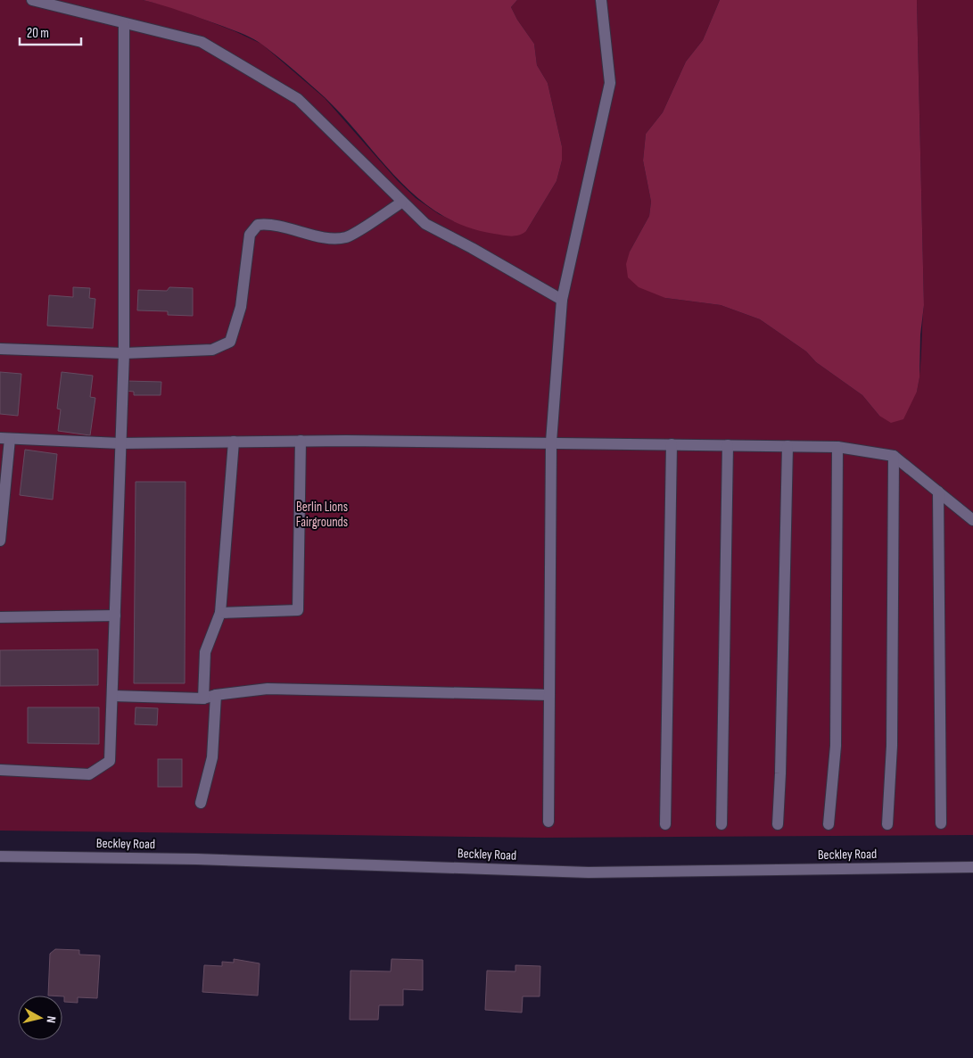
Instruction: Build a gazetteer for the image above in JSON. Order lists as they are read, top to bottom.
{
  "streets": {
    "street": ["Beckley Road"]
  },
  "parks": ["Berlin Lions Fairgrounds"],
  "scale_bar": "20 m",
  "north": "right"
}
